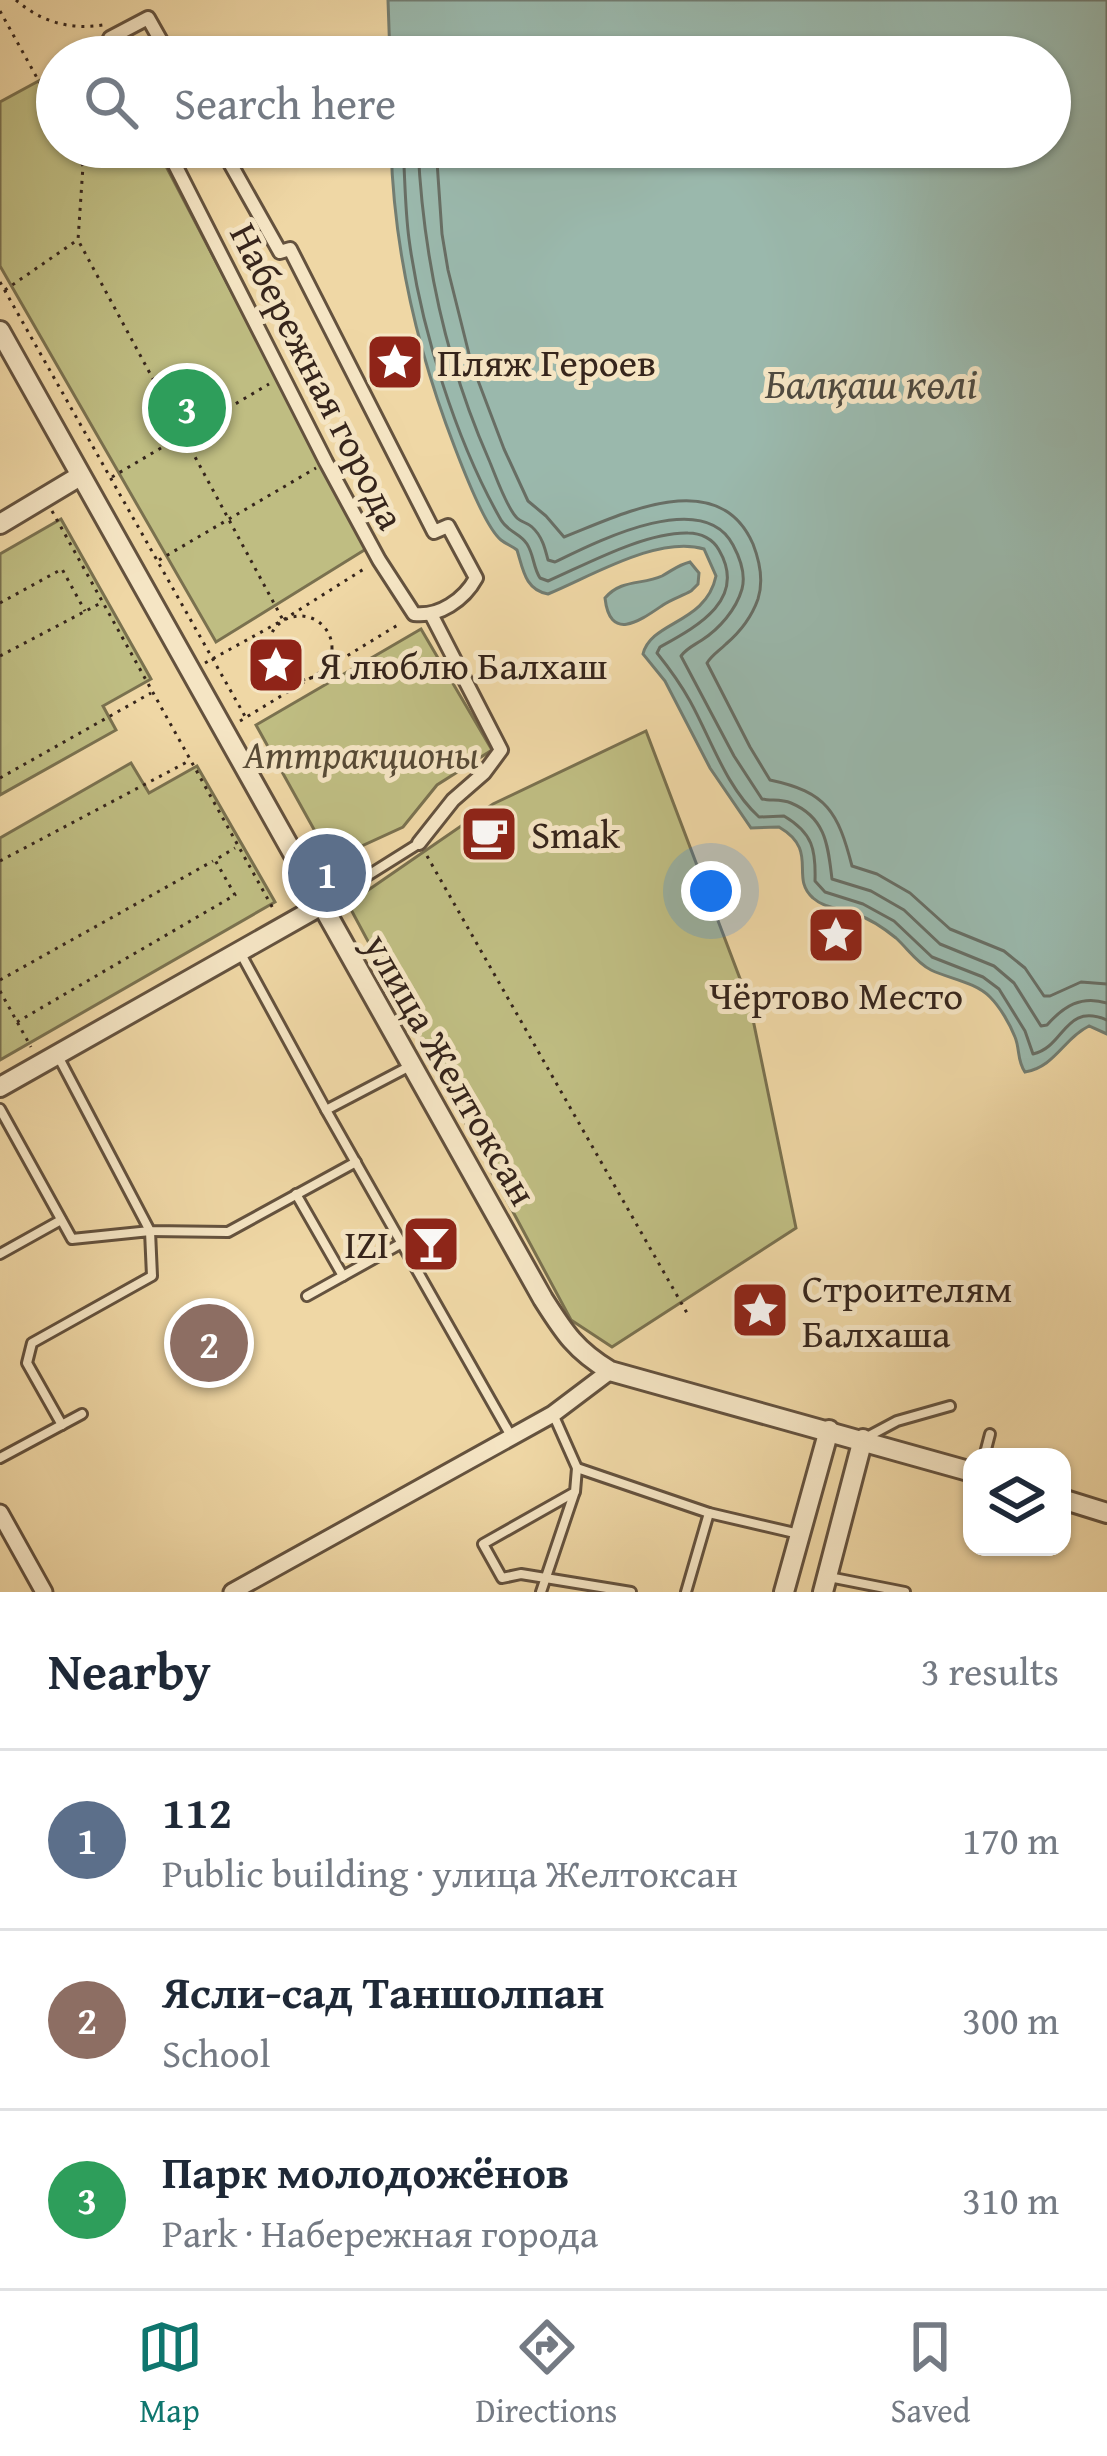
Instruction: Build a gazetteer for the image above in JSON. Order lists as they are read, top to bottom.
{
  "streets": {
    "street": ["Набережная города", "улица Желтоксан"]
  },
  "water": ["Балқаш көлі"],
  "parks": ["Аттракционы"],
  "places": {
    "place": [
      "Пляж Героев",
      "Я люблю Балхаш",
      "Чёртово Место",
      "Строителям Балхаша"
    ],
    "cafe": ["Smak"],
    "bar": ["IZI"]
  },
  "page": {
    "search": "Search here",
    "pins": ["3", "1", "2"],
    "heading": ["Nearby", "3 results"],
    "list": [
      {
        "mark": "1",
        "name": "112",
        "note": "Public building · улица Желтоксан",
        "value": "170 m"
      },
      {
        "mark": "2",
        "name": "Ясли-сад Таншолпан",
        "note": "School",
        "value": "300 m"
      },
      {
        "mark": "3",
        "name": "Парк молодожёнов",
        "note": "Park · Набережная города",
        "value": "310 m"
      }
    ],
    "nav": ["Map", "Directions", "Saved"]
  }
}
